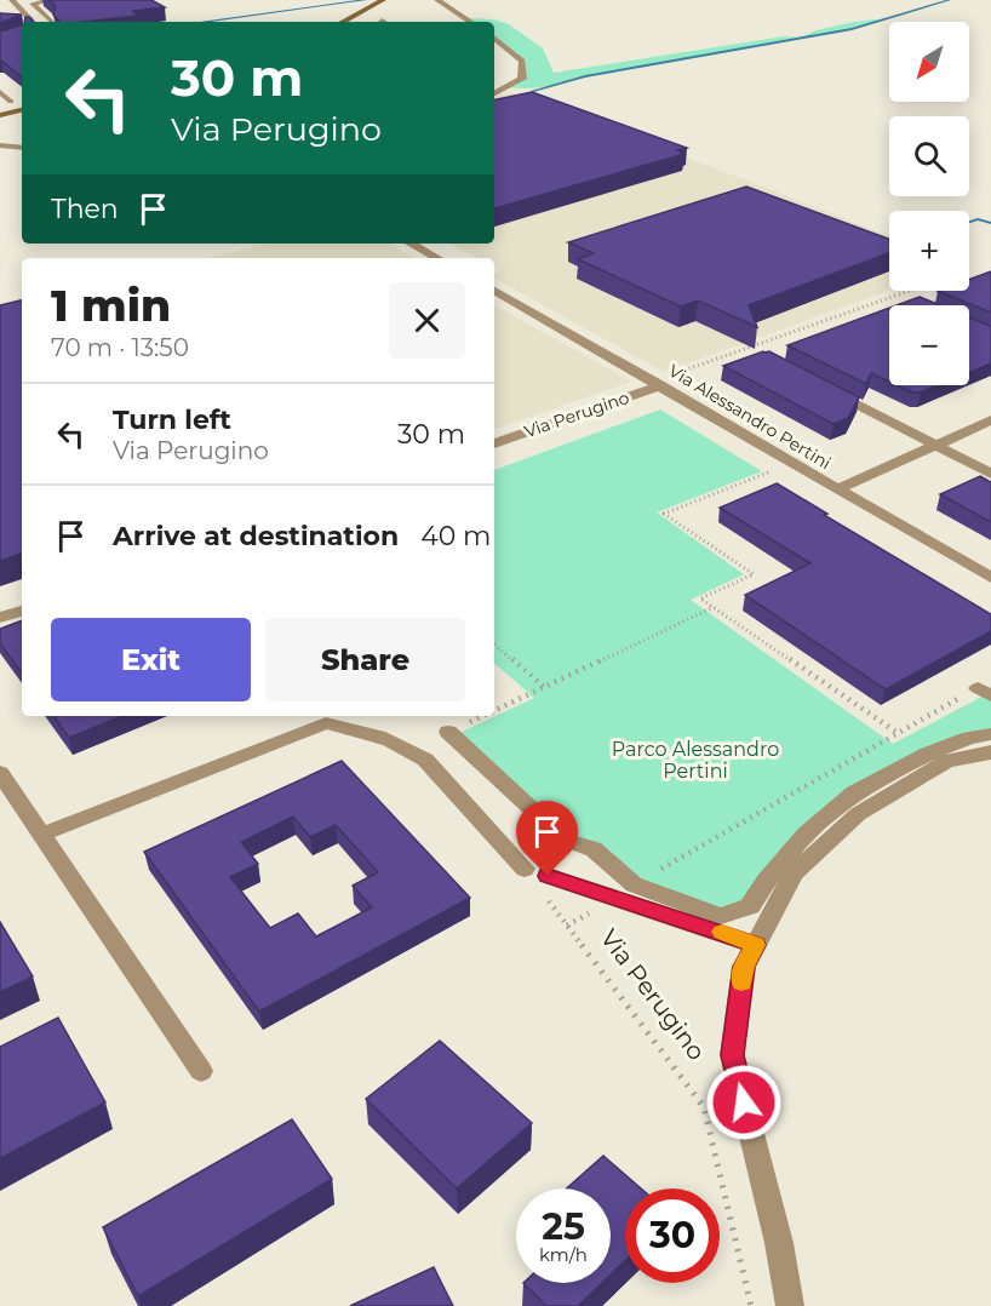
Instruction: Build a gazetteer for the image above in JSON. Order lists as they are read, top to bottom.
{
  "streets": {
    "street": ["Via Perugino", "Via Alessandro Pertini"]
  },
  "crossings": [
    ["Via Perugino", "Via Alessandro Pertini"]
  ],
  "parks": ["Parco Alessandro Pertini"],
  "north": "bottom left",
  "page": {
    "map_buttons": ["+", "−"],
    "turn": ["30 m", "Via Perugino"],
    "then": "Then",
    "heading": ["1 min", "70 m · 13:50"],
    "list": [
      {
        "name": "Turn left",
        "note": "Via Perugino",
        "value": "30 m"
      },
      {
        "name": "Arrive at destination",
        "value": "40 m"
      }
    ],
    "buttons": ["Exit", "Share"],
    "speed": "25 km/h",
    "limit": "30"
  }
}
